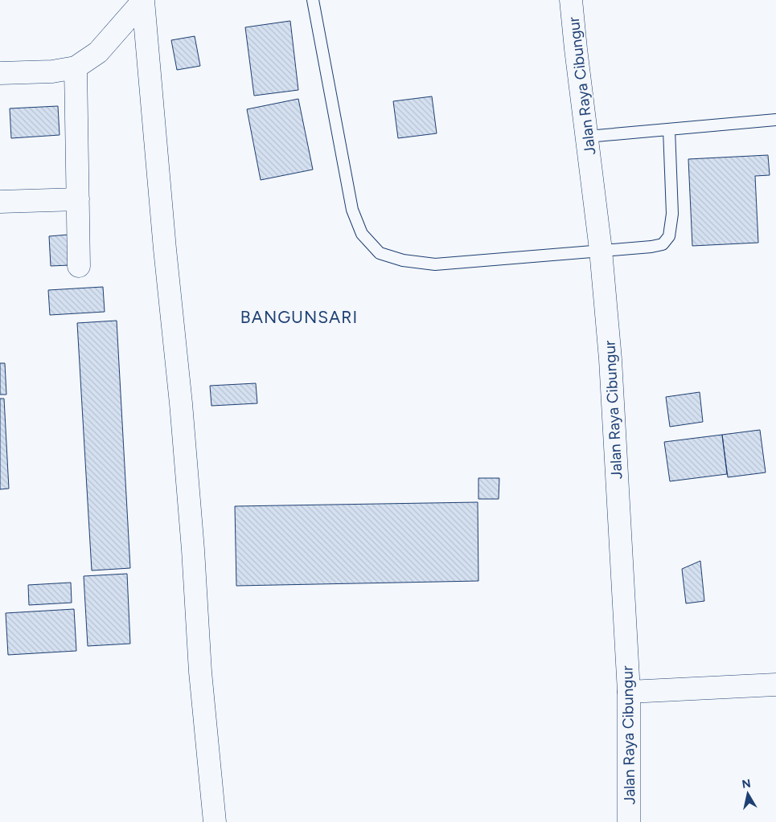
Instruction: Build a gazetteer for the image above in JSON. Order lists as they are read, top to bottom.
{
  "streets": {
    "main road": ["Jalan Raya Cibungur"]
  },
  "districts": ["BANGUNSARI"],
  "north": "top"
}
